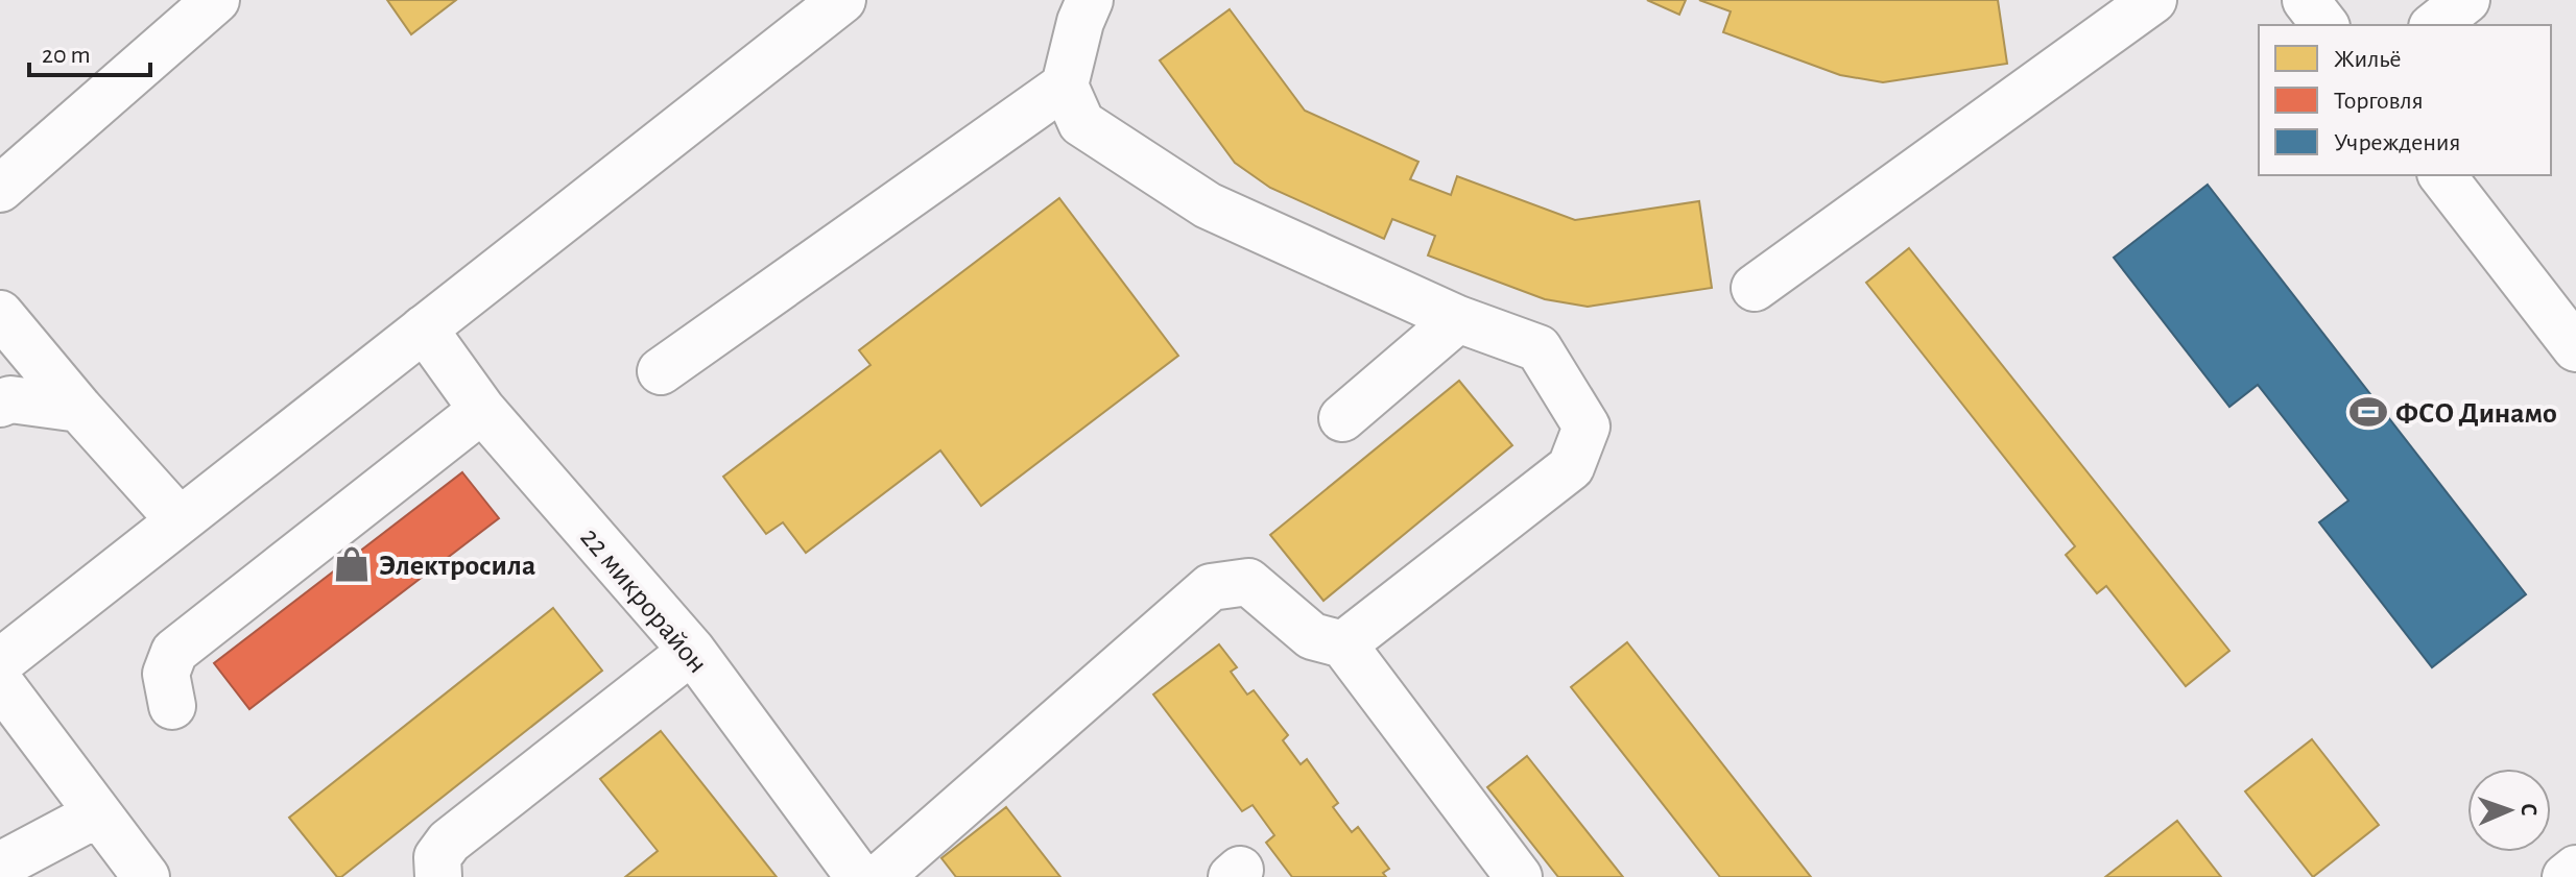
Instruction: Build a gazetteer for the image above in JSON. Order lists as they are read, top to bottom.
{
  "streets": {
    "main road": ["22 микрорайон"]
  },
  "places": {
    "sports": ["ФСО Динамо"],
    "shop": ["Электросила"]
  },
  "legend": ["Жильё", "Торговля", "Учреждения"],
  "scale_bar": "20 m",
  "north": "right"
}
